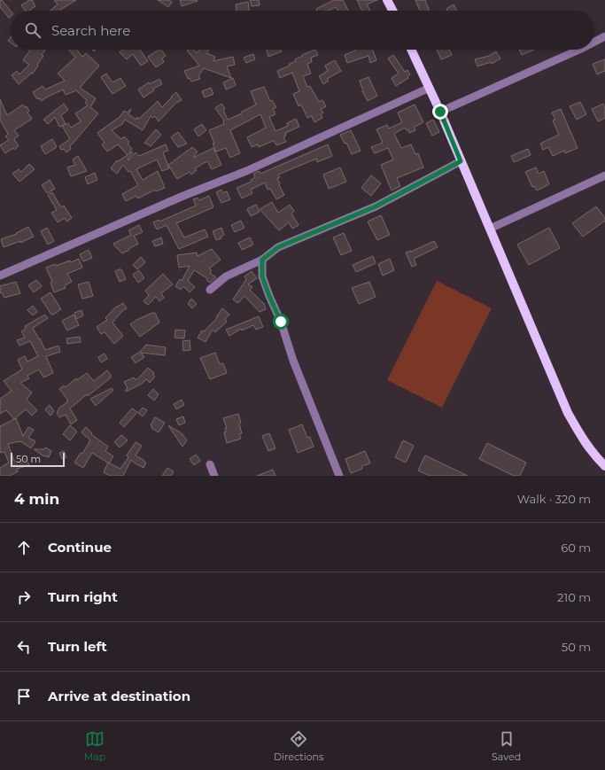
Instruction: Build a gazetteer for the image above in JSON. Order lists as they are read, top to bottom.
{
  "scale_bar": "50 m",
  "page": {
    "search": "Search here",
    "scale": "50 m",
    "heading": ["4 min", "Walk · 320 m"],
    "list": [
      ["Continue", "60 m"],
      ["Turn right", "210 m"],
      ["Turn left", "50 m"],
      "Arrive at destination"
    ],
    "nav": ["Map", "Directions", "Saved"]
  }
}
